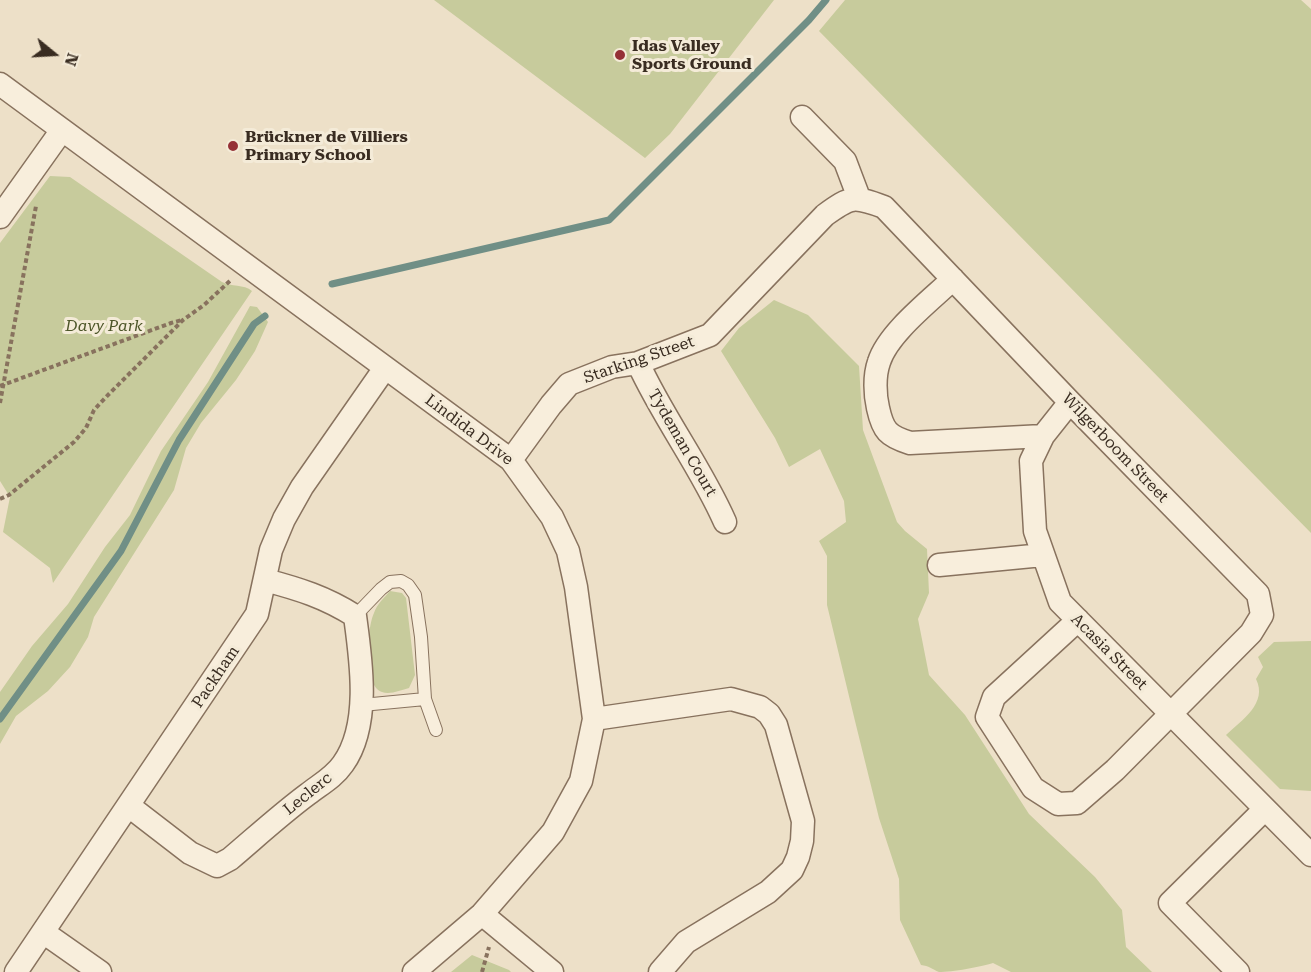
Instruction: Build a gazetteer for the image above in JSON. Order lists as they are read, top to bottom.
{
  "streets": {
    "street": [
      "Starking Street",
      "Lindida Drive",
      "Tydeman Court",
      "Wilgerboom Street",
      "Acasia Street",
      "Packham",
      "Leclerc"
    ]
  },
  "crossings": [
    ["Starking Street", "Lindida Drive"],
    ["Starking Street", "Tydeman Court"],
    ["Starking Street", "Wilgerboom Street"],
    ["Lindida Drive", "Packham"],
    ["Wilgerboom Street", "Acasia Street"],
    ["Packham", "Leclerc"]
  ],
  "parks": ["Davy Park"],
  "places": ["Idas Valley Sports Ground", "Brückner de Villiers Primary School"],
  "north": "right"
}
